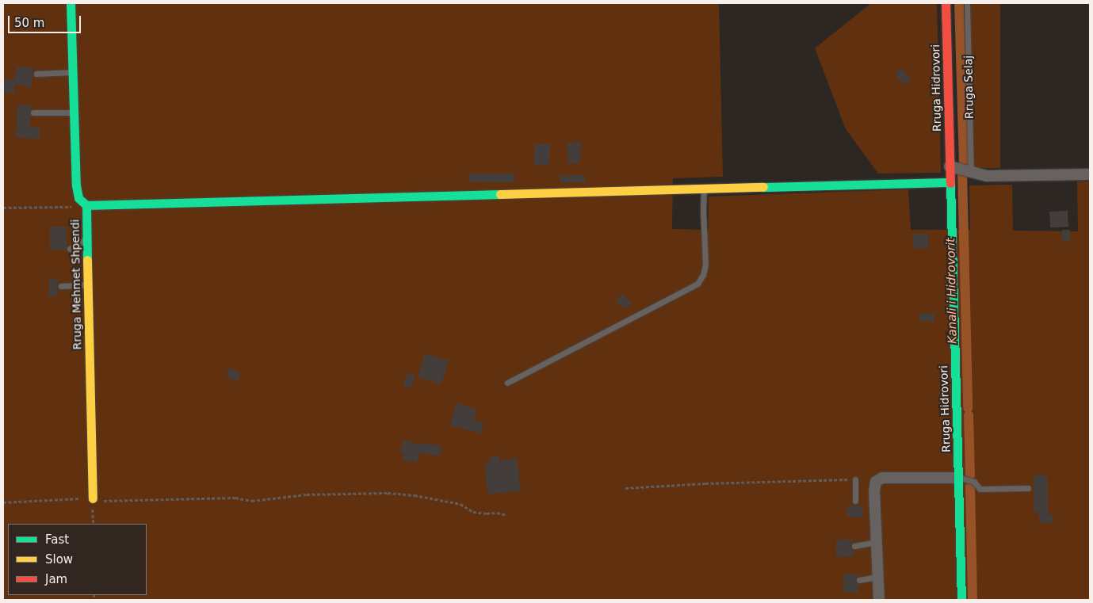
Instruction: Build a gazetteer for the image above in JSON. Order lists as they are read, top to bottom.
{
  "streets": {
    "street": ["Rruga Hidrovori", "Rruga Mehmet Shpendi"],
    "lane": ["Rruga Selaj"]
  },
  "water": ["Kanali i Hidrovorit"],
  "legend": ["Fast", "Slow", "Jam"],
  "scale_bar": "50 m"
}
